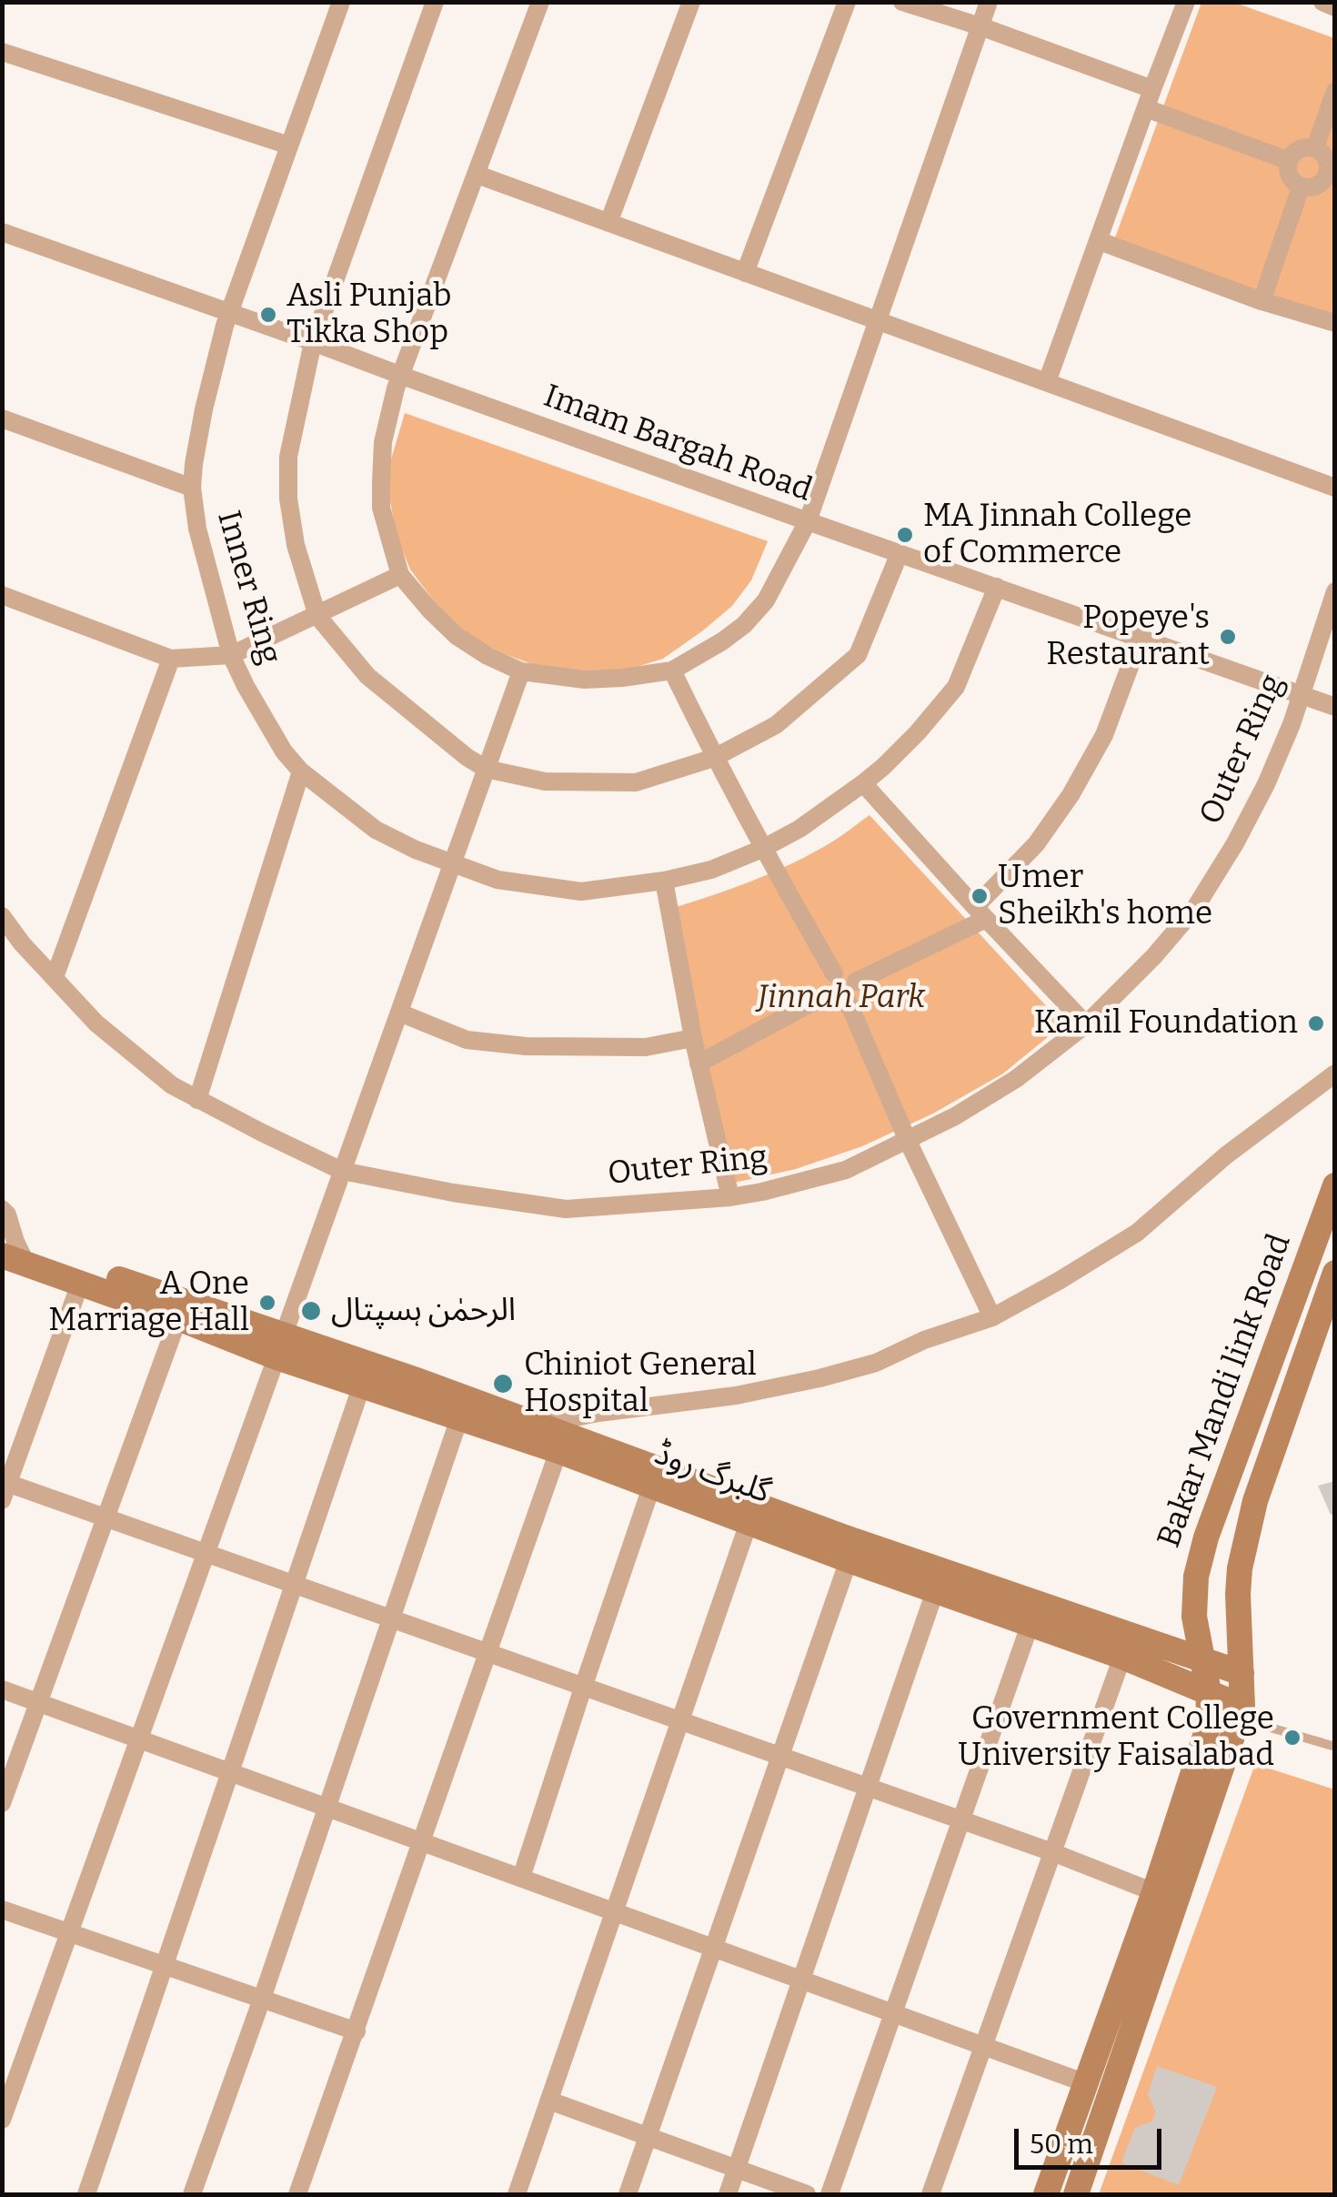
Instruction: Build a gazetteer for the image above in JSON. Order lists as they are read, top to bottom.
{
  "streets": {
    "main road": ["Bakar Mandi link Road", "گلبرگ روڈ"],
    "street": ["Imam Bargah Road", "Inner Ring", "Outer Ring"]
  },
  "crossings": [
    ["Imam Bargah Road", "Inner Ring"],
    ["Imam Bargah Road", "Outer Ring"],
    ["Bakar Mandi link Road", "گلبرگ روڈ"]
  ],
  "parks": ["Jinnah Park"],
  "places": [
    "Asli Punjab Tikka Shop",
    "MA Jinnah College of Commerce",
    "Popeye's Restaurant",
    "Umer Sheikh's home",
    "Kamil Foundation",
    "A One Marriage Hall",
    "الرحمٰن ہسپتال",
    "Chiniot General Hospital",
    "Government College University Faisalabad"
  ],
  "scale_bar": "50 m"
}
